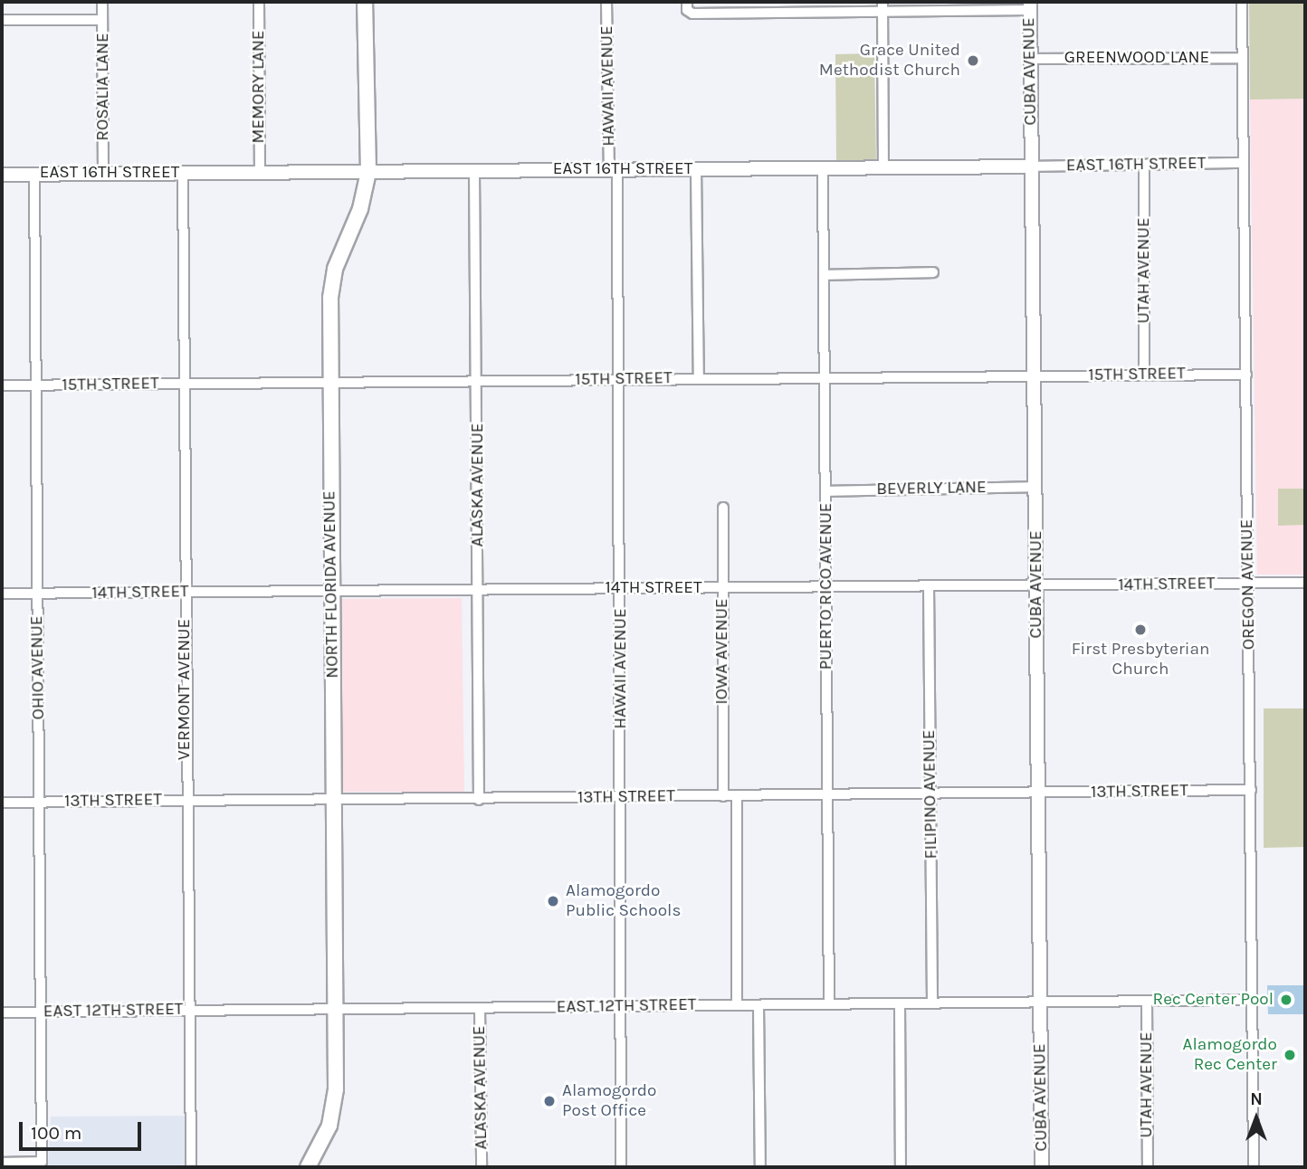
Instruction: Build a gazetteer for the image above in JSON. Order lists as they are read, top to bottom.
{
  "streets": {
    "main road": ["NORTH FLORIDA AVENUE"],
    "street": [
      "GREENWOOD LANE",
      "CUBA AVENUE",
      "HAWAII AVENUE",
      "ROSALIA LANE",
      "MEMORY LANE",
      "EAST 16TH STREET",
      "UTAH AVENUE",
      "15TH STREET",
      "ALASKA AVENUE",
      "BEVERLY LANE",
      "14TH STREET",
      "OREGON AVENUE",
      "PUERTO RICO AVENUE",
      "IOWA AVENUE",
      "OHIO AVENUE",
      "VERMONT AVENUE",
      "13TH STREET",
      "FILIPINO AVENUE",
      "EAST 12TH STREET"
    ]
  },
  "crossings": [
    ["GREENWOOD LANE", "CUBA AVENUE"],
    ["GREENWOOD LANE", "OREGON AVENUE"],
    ["CUBA AVENUE", "EAST 16TH STREET"],
    ["CUBA AVENUE", "15TH STREET"],
    ["CUBA AVENUE", "BEVERLY LANE"],
    ["CUBA AVENUE", "14TH STREET"],
    ["CUBA AVENUE", "13TH STREET"],
    ["CUBA AVENUE", "EAST 12TH STREET"],
    ["HAWAII AVENUE", "EAST 16TH STREET"],
    ["HAWAII AVENUE", "15TH STREET"],
    ["HAWAII AVENUE", "14TH STREET"],
    ["HAWAII AVENUE", "13TH STREET"],
    ["HAWAII AVENUE", "EAST 12TH STREET"],
    ["ROSALIA LANE", "EAST 16TH STREET"],
    ["MEMORY LANE", "EAST 16TH STREET"],
    ["EAST 16TH STREET", "UTAH AVENUE"],
    ["EAST 16TH STREET", "ALASKA AVENUE"],
    ["EAST 16TH STREET", "NORTH FLORIDA AVENUE"],
    ["EAST 16TH STREET", "OREGON AVENUE"],
    ["EAST 16TH STREET", "PUERTO RICO AVENUE"],
    ["EAST 16TH STREET", "OHIO AVENUE"],
    ["EAST 16TH STREET", "VERMONT AVENUE"],
    ["UTAH AVENUE", "15TH STREET"],
    ["UTAH AVENUE", "EAST 12TH STREET"],
    ["15TH STREET", "ALASKA AVENUE"],
    ["15TH STREET", "NORTH FLORIDA AVENUE"],
    ["15TH STREET", "OREGON AVENUE"],
    ["15TH STREET", "PUERTO RICO AVENUE"],
    ["15TH STREET", "OHIO AVENUE"],
    ["15TH STREET", "VERMONT AVENUE"],
    ["ALASKA AVENUE", "14TH STREET"],
    ["ALASKA AVENUE", "13TH STREET"],
    ["ALASKA AVENUE", "EAST 12TH STREET"],
    ["BEVERLY LANE", "PUERTO RICO AVENUE"],
    ["NORTH FLORIDA AVENUE", "14TH STREET"],
    ["NORTH FLORIDA AVENUE", "13TH STREET"],
    ["NORTH FLORIDA AVENUE", "EAST 12TH STREET"],
    ["14TH STREET", "OREGON AVENUE"],
    ["14TH STREET", "PUERTO RICO AVENUE"],
    ["14TH STREET", "IOWA AVENUE"],
    ["14TH STREET", "OHIO AVENUE"],
    ["14TH STREET", "VERMONT AVENUE"],
    ["14TH STREET", "FILIPINO AVENUE"],
    ["OREGON AVENUE", "13TH STREET"],
    ["OREGON AVENUE", "EAST 12TH STREET"],
    ["PUERTO RICO AVENUE", "13TH STREET"],
    ["PUERTO RICO AVENUE", "EAST 12TH STREET"],
    ["IOWA AVENUE", "13TH STREET"],
    ["OHIO AVENUE", "13TH STREET"],
    ["OHIO AVENUE", "EAST 12TH STREET"],
    ["VERMONT AVENUE", "13TH STREET"],
    ["VERMONT AVENUE", "EAST 12TH STREET"],
    ["13TH STREET", "FILIPINO AVENUE"],
    ["FILIPINO AVENUE", "EAST 12TH STREET"]
  ],
  "places": [
    "Grace United Methodist Church",
    "First Presbyterian Church",
    "Alamogordo Public Schools",
    "Rec Center Pool",
    "Alamogordo Rec Center",
    "Alamogordo Post Office"
  ],
  "scale_bar": "100 m",
  "north": "top"
}
